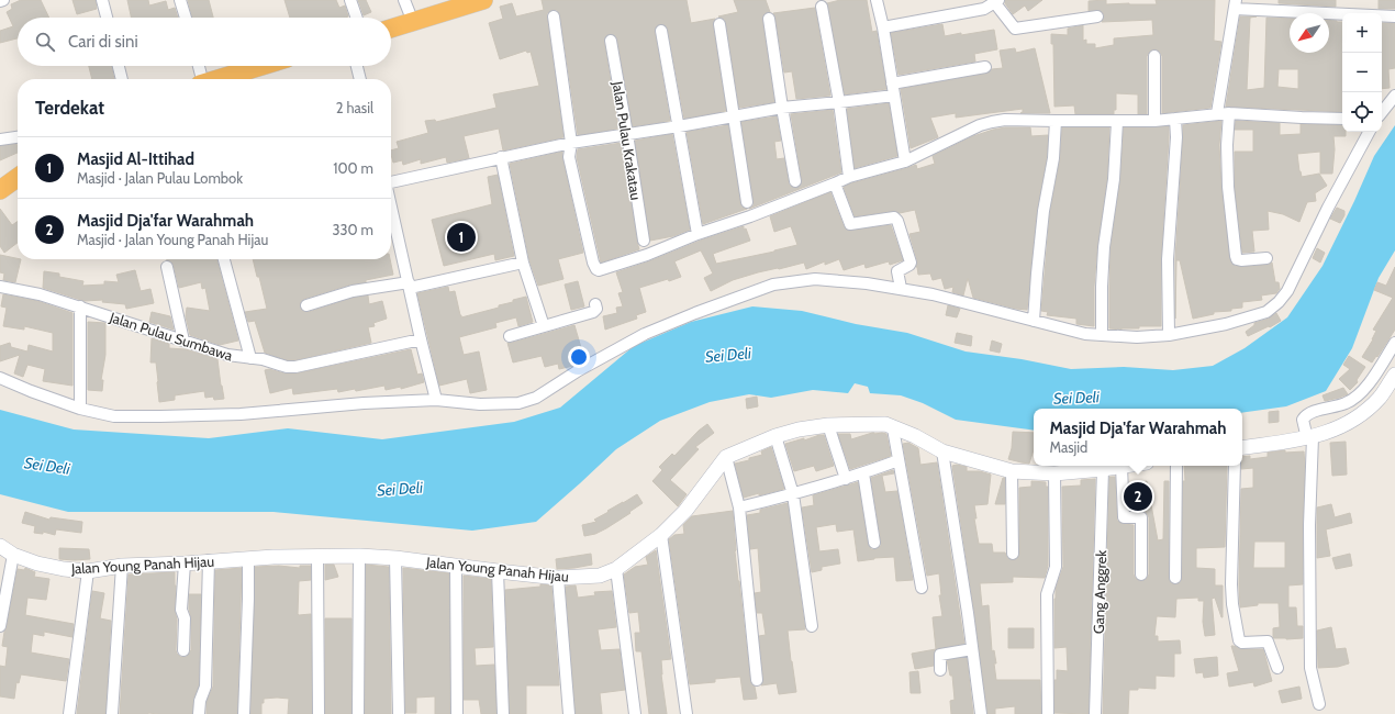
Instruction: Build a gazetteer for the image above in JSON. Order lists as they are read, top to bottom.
{
  "streets": {
    "street": [
      "Jalan Pulau Krakatau",
      "Jalan Pulau Sumbawa",
      "Jalan Young Panah Hijau",
      "Gang Anggrek"
    ]
  },
  "water": ["Sei Deli"],
  "north": "bottom left",
  "page": {
    "map_buttons": ["+", "−"],
    "search": "Cari di sini",
    "heading": ["Terdekat", "2 hasil"],
    "list": [
      {
        "mark": "1",
        "name": "Masjid Al-Ittihad",
        "note": "Masjid · Jalan Pulau Lombok",
        "value": "100 m"
      },
      {
        "mark": "2",
        "name": "Masjid Dja'far Warahmah",
        "note": "Masjid · Jalan Young Panah Hijau",
        "value": "330 m"
      }
    ],
    "pins": ["1", "2"],
    "popup": ["Masjid Dja'far Warahmah", "Masjid"]
  }
}
